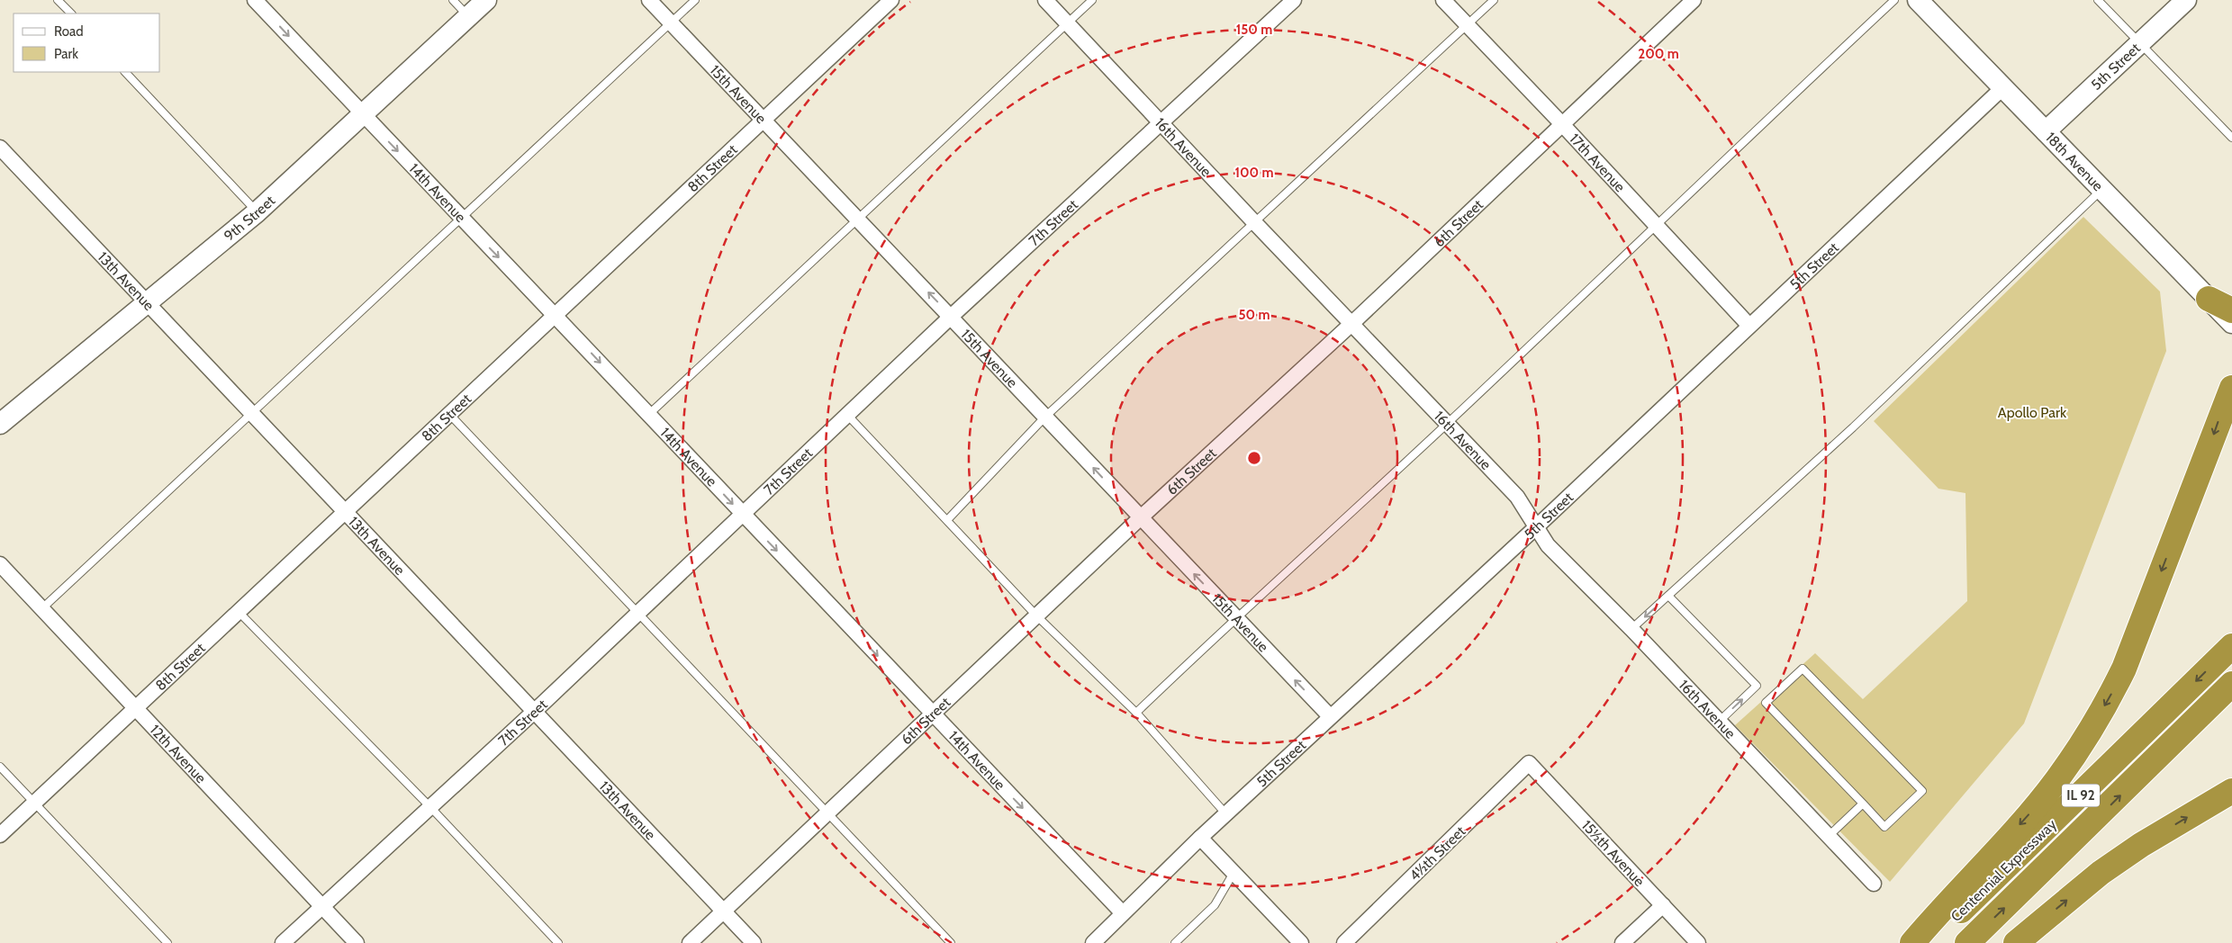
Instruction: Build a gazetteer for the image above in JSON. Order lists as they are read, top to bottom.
{
  "streets": {
    "highway": ["IL 92", "Centennial Expressway"],
    "street": [
      "5th Street",
      "15th Avenue",
      "16th Avenue",
      "17th Avenue",
      "18th Avenue",
      "8th Street",
      "14th Avenue",
      "9th Street",
      "7th Street",
      "6th Street",
      "13th Avenue",
      "12th Avenue",
      "4½th Street",
      "15½th Avenue"
    ]
  },
  "crossings": [
    ["5th Street", "15th Avenue"],
    ["5th Street", "16th Avenue"],
    ["5th Street", "17th Avenue"],
    ["5th Street", "18th Avenue"],
    ["5th Street", "14th Avenue"],
    ["15th Avenue", "8th Street"],
    ["15th Avenue", "7th Street"],
    ["15th Avenue", "6th Street"],
    ["16th Avenue", "7th Street"],
    ["16th Avenue", "6th Street"],
    ["17th Avenue", "6th Street"],
    ["8th Street", "14th Avenue"],
    ["8th Street", "13th Avenue"],
    ["8th Street", "12th Avenue"],
    ["14th Avenue", "9th Street"],
    ["14th Avenue", "7th Street"],
    ["14th Avenue", "6th Street"],
    ["9th Street", "13th Avenue"],
    ["7th Street", "13th Avenue"],
    ["7th Street", "12th Avenue"],
    ["6th Street", "13th Avenue"],
    ["4½th Street", "15½th Avenue"]
  ],
  "one_way": ["15th Avenue", "14th Avenue"],
  "parks": ["Apollo Park"],
  "legend": ["Road", "Park"],
  "rings": [
    "150 m",
    "200 m",
    "100 m",
    "50 m"
  ]
}
